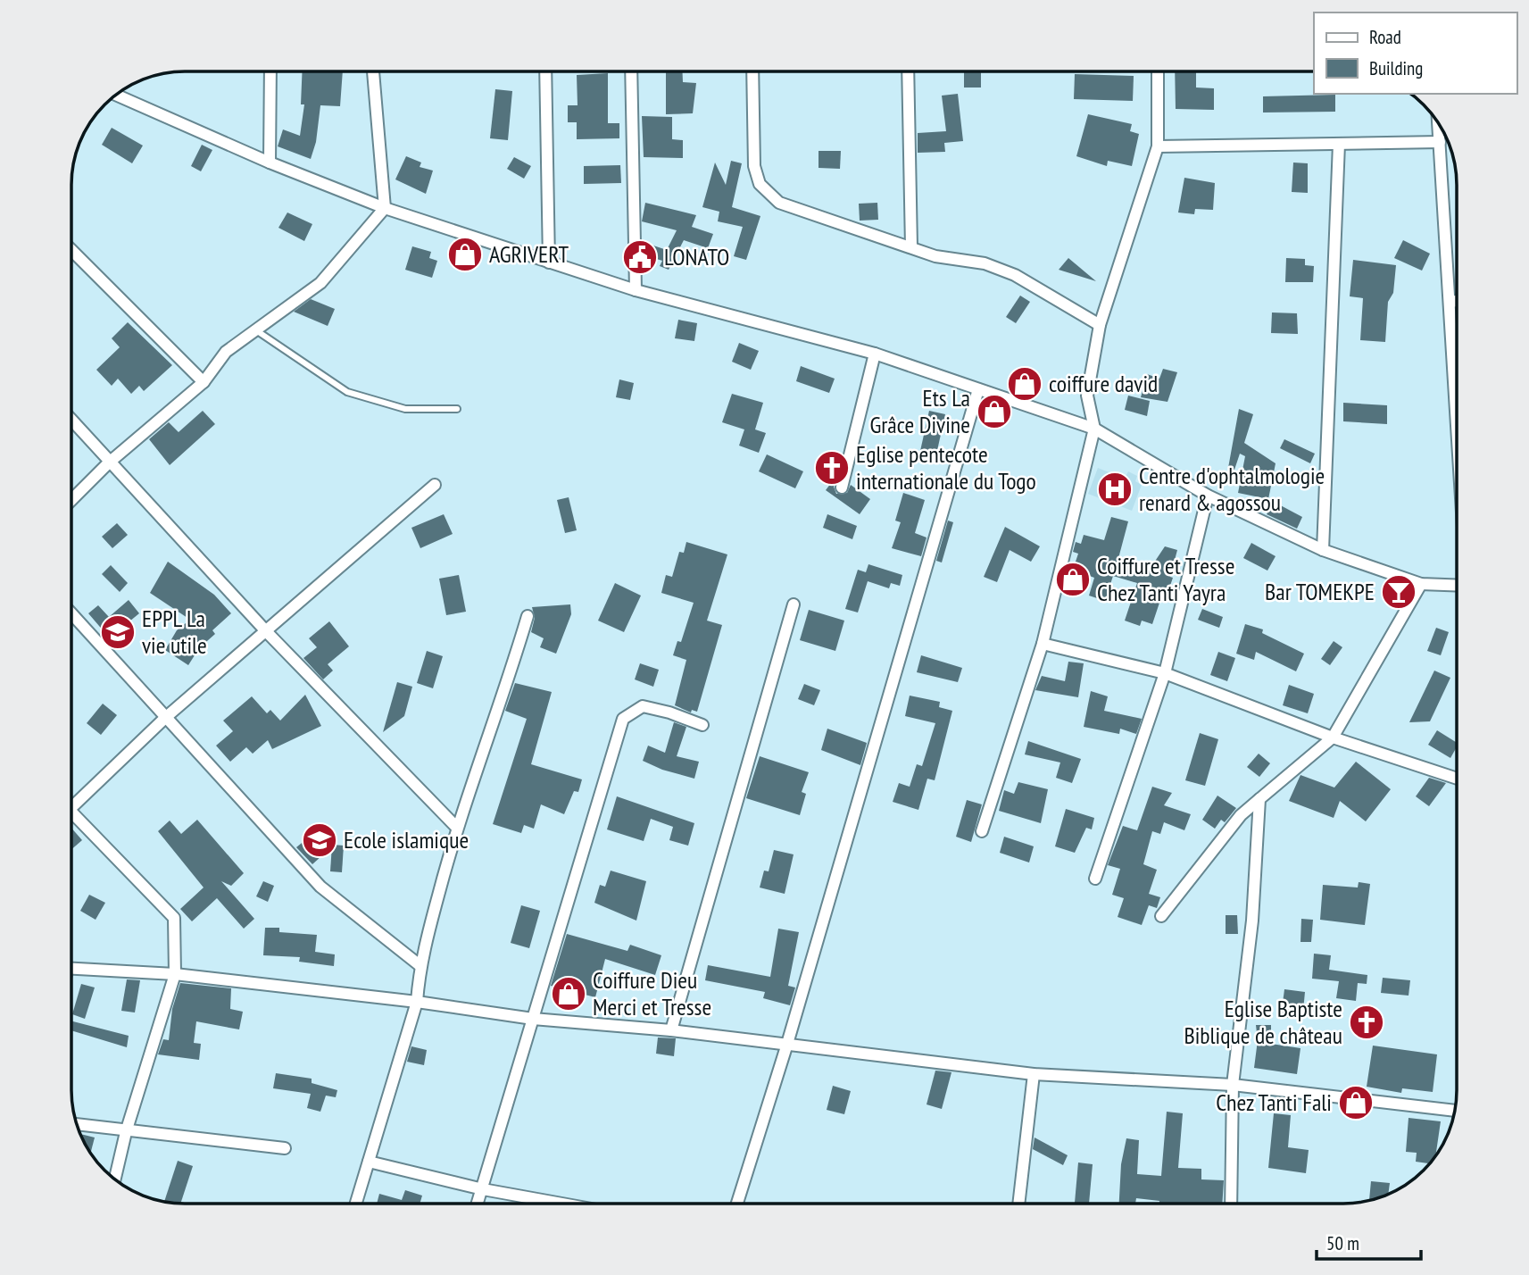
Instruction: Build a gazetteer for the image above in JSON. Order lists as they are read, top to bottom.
{
  "places": {
    "shop": [
      "AGRIVERT",
      "coiffure david",
      "Ets La Grâce Divine",
      "Coiffure et Tresse Chez Tanti Yayra",
      "Coiffure Dieu Merci et Tresse",
      "Chez Tanti Fali"
    ],
    "public building": ["LONATO"],
    "church": ["Eglise pentecote internationale du Togo", "Eglise Baptiste Biblique de château"],
    "hospital": ["Centre d'ophtalmologie renard & agossou"],
    "bar": ["Bar TOMEKPE"],
    "school or university": ["EPPL La vie utile", "Ecole islamique"]
  },
  "legend": ["Road", "Building"],
  "scale_bar": "50 m"
}
